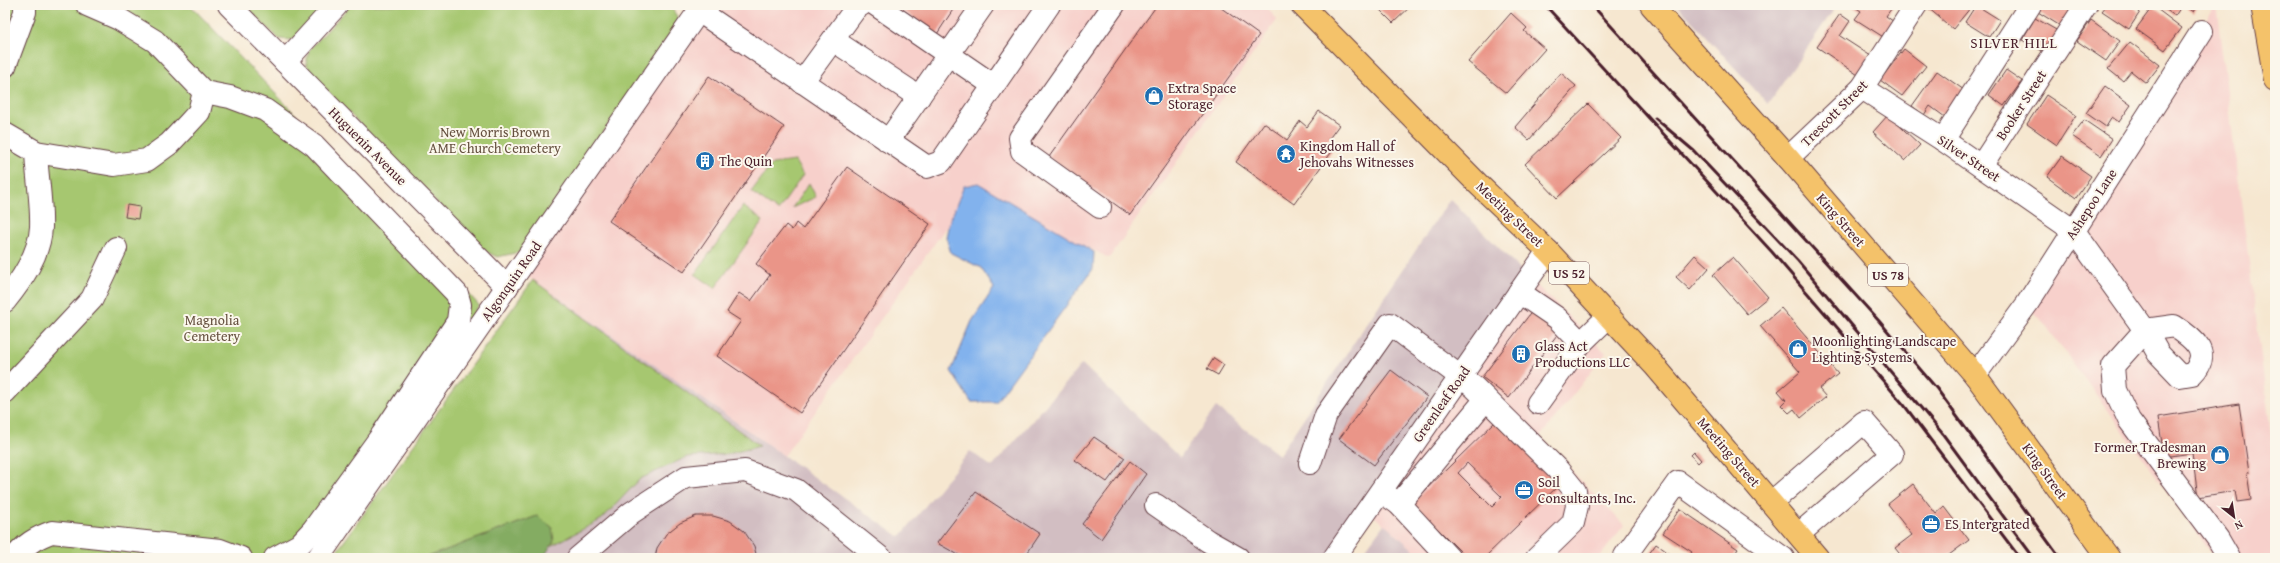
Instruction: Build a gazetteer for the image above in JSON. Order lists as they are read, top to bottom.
{
  "streets": {
    "main road": [
      "Meeting Street",
      "King Street",
      "US 52",
      "US 78"
    ],
    "street": [
      "Booker Street",
      "Trescott Street",
      "Huguenin Avenue",
      "Silver Street",
      "Ashepoo Lane",
      "Algonquin Road",
      "Greenleaf Road"
    ]
  },
  "crossings": [
    ["Booker Street", "Silver Street"],
    ["Trescott Street", "Silver Street"],
    ["Trescott Street", "King Street"],
    ["Huguenin Avenue", "Algonquin Road"],
    ["Silver Street", "Ashepoo Lane"],
    ["Ashepoo Lane", "King Street"],
    ["Meeting Street", "Greenleaf Road"]
  ],
  "districts": ["SILVER HILL"],
  "parks": ["New Morris Brown AME Church Cemetery", "Magnolia Cemetery"],
  "places": {
    "shop": ["Extra Space Storage", "Moonlighting Landscape Lighting Systems", "Former Tradesman Brewing"],
    "temple": ["Kingdom Hall of Jehovahs Witnesses"],
    "building": ["The Quin", "Glass Act Productions LLC"],
    "office": ["Soil Consultants, Inc.", "ES Intergrated"]
  },
  "north": "bottom right"
}
